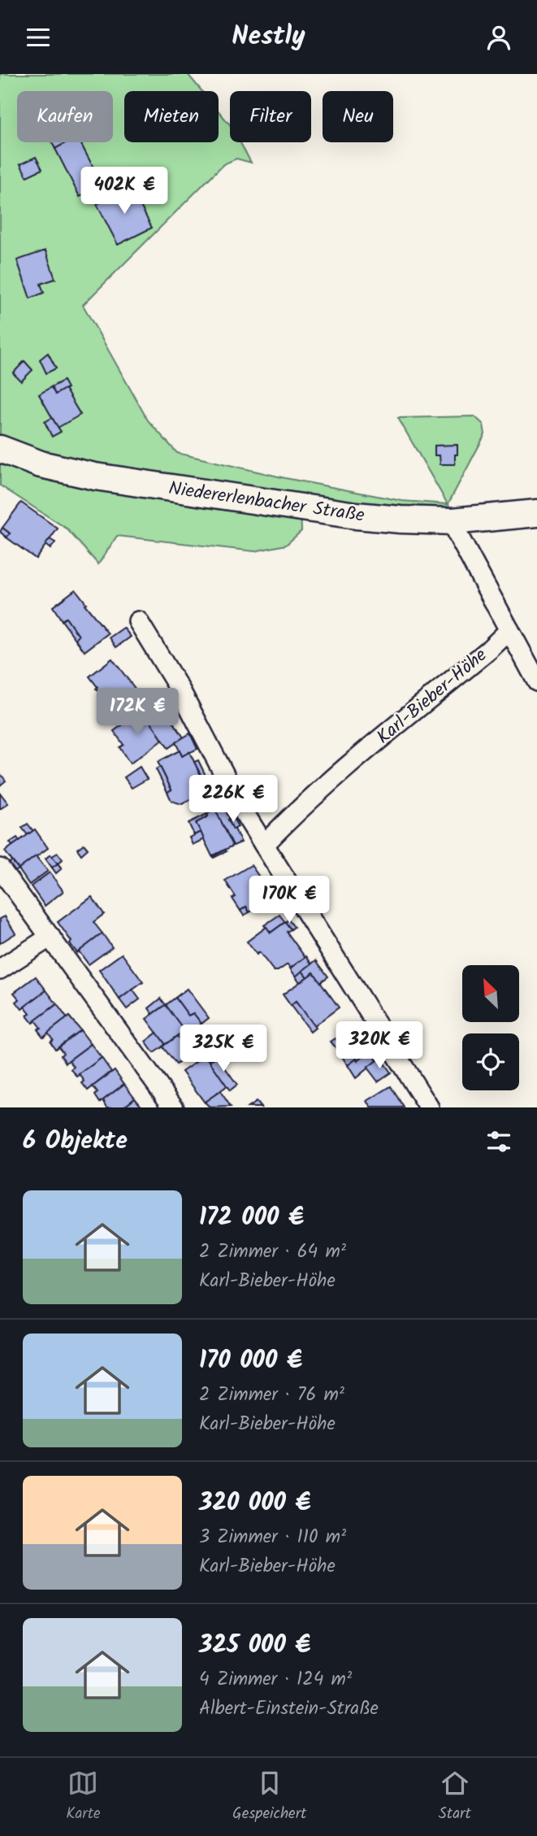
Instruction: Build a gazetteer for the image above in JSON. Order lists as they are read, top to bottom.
{
  "streets": {
    "street": ["Niedererlenbacher Straße", "Karl-Bieber-Höhe"]
  },
  "north": "top left",
  "page": {
    "header": "Nestly",
    "chip": [
      "Kaufen",
      "Mieten",
      "Filter",
      "Neu"
    ],
    "price": [
      "402K €",
      "172K €",
      "226K €",
      "170K €",
      "320K €",
      "325K €"
    ],
    "heading": "6 Objekte",
    "list": [
      {
        "name": "172 000 €",
        "note": "2 Zimmer · 64 m² · Karl-Bieber-Höhe"
      },
      {
        "name": "170 000 €",
        "note": "2 Zimmer · 76 m² · Karl-Bieber-Höhe"
      },
      {
        "name": "320 000 €",
        "note": "3 Zimmer · 110 m² · Karl-Bieber-Höhe"
      },
      {
        "name": "325 000 €",
        "note": "4 Zimmer · 124 m² · Albert-Einstein-Straße"
      }
    ],
    "tabs": ["Karte", "Gespeichert", "Start"]
  }
}
